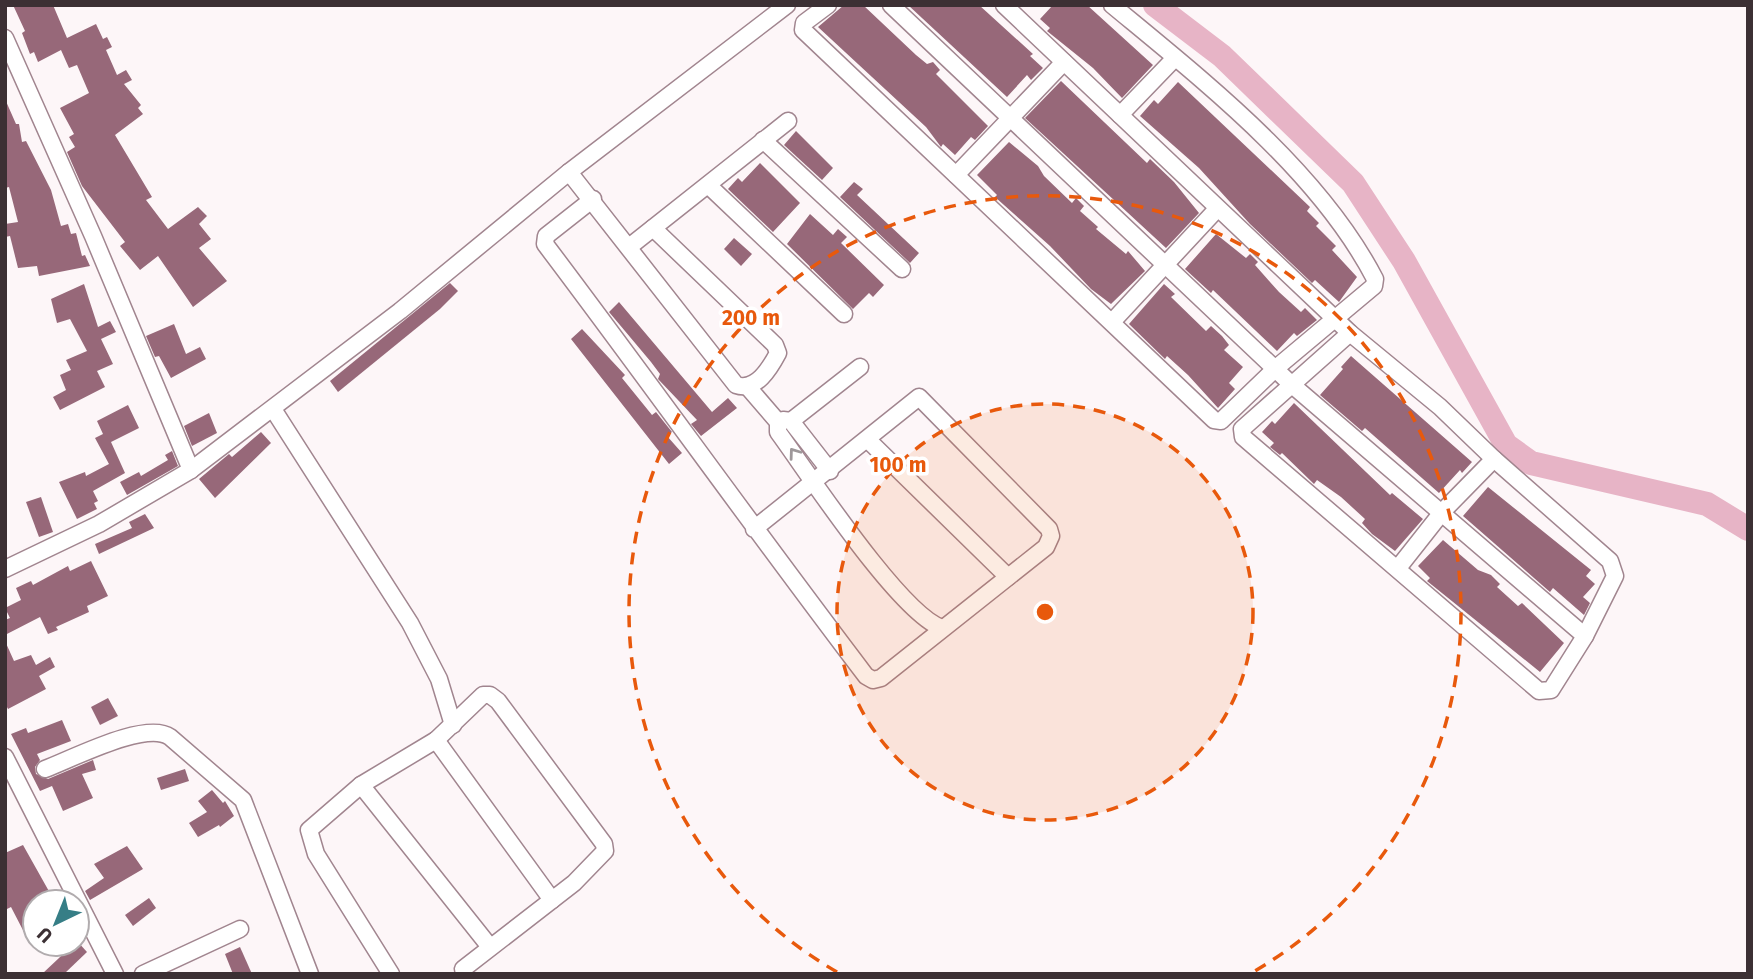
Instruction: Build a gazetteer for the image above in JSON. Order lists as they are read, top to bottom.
{
  "north": "bottom left",
  "rings": ["200 m", "100 m"]
}
